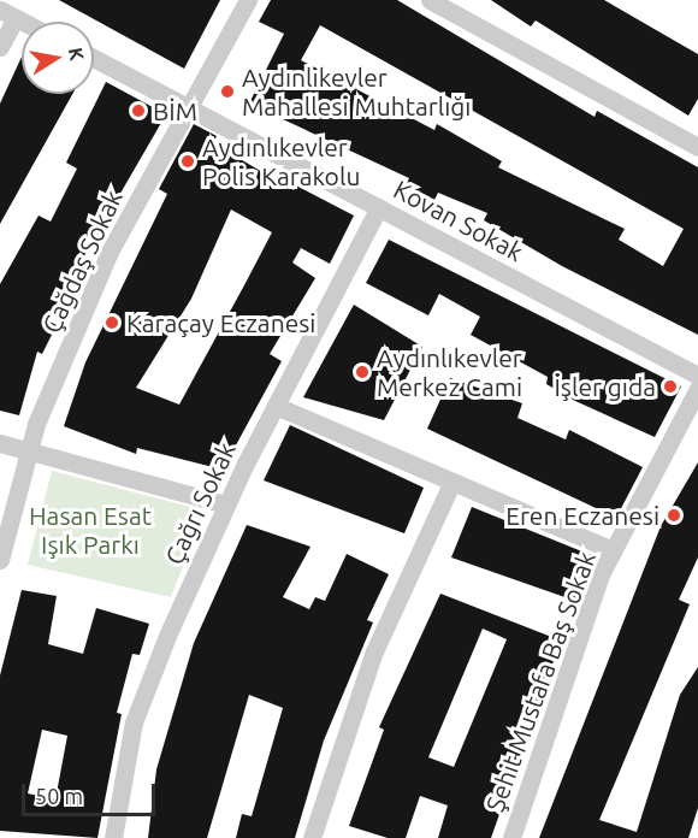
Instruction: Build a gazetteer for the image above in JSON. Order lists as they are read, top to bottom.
{
  "streets": {
    "street": [
      "Kovan Sokak",
      "Çağdaş Sokak",
      "Çağrı Sokak",
      "Şehit Mustafa Baş Sokak"
    ]
  },
  "crossings": [
    ["Kovan Sokak", "Çağdaş Sokak"],
    ["Kovan Sokak", "Çağrı Sokak"]
  ],
  "parks": ["Hasan Esat Işık Parkı"],
  "places": [
    "Aydınlıkevler Mahallesi Muhtarlığı",
    "BİM",
    "Aydınlıkevler Polis Karakolu",
    "Karaçay Eczanesi",
    "Aydınlıkevler Merkez Cami",
    "İşler gıda",
    "Eren Eczanesi"
  ],
  "scale_bar": "50 m",
  "north": "right"
}
